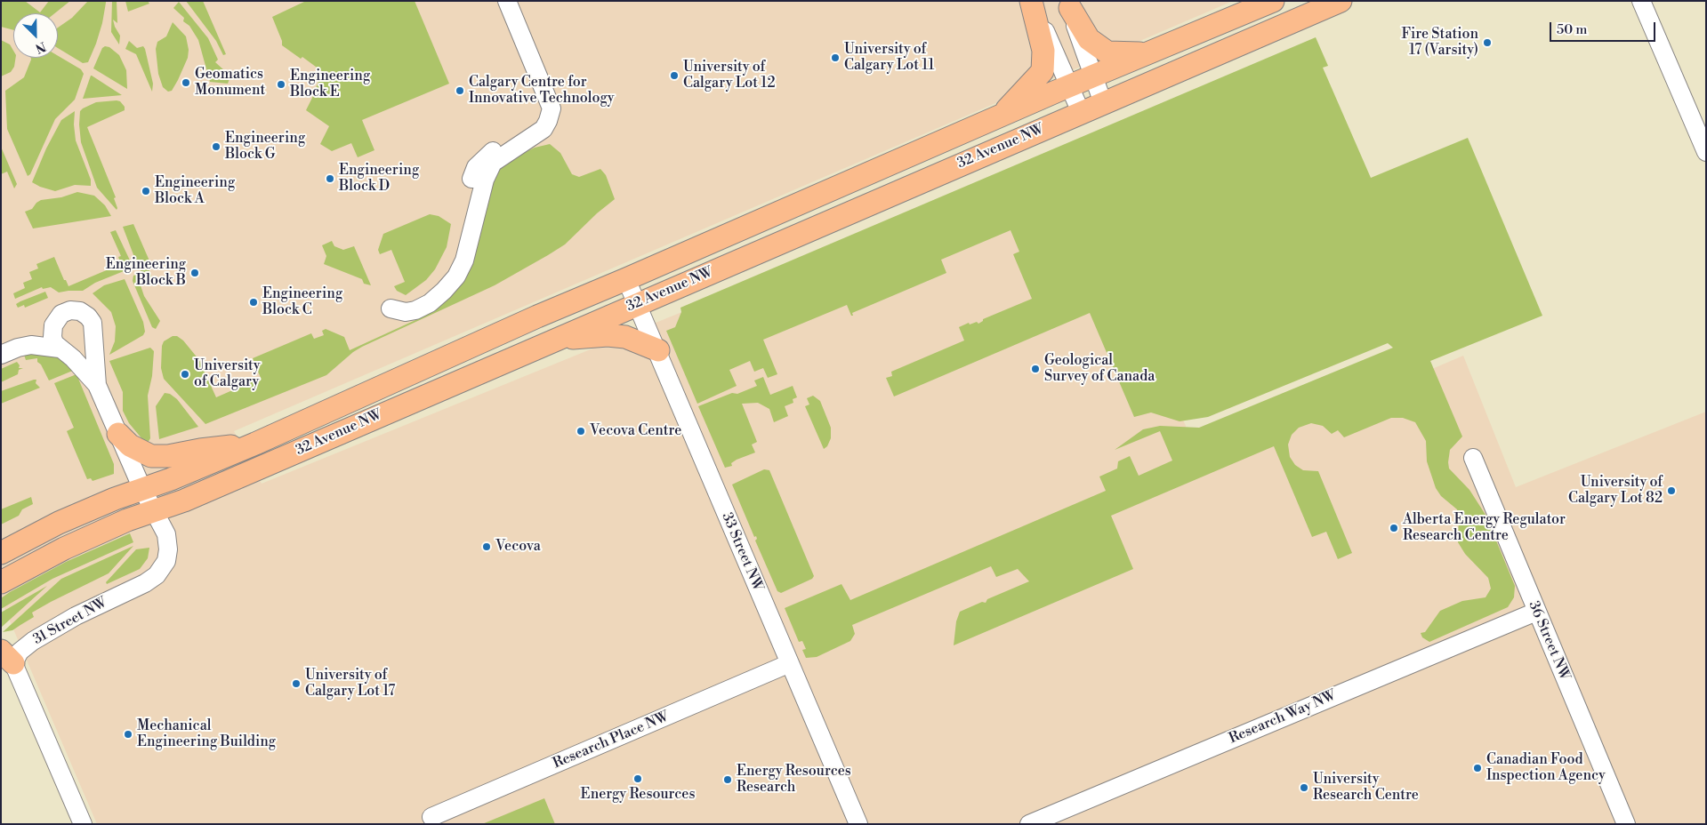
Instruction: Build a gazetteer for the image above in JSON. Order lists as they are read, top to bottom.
{
  "streets": {
    "main road": ["32 Avenue NW"],
    "street": [
      "33 Street NW",
      "31 Street NW",
      "36 Street NW",
      "Research Way NW",
      "Research Place NW"
    ]
  },
  "crossings": [
    ["32 Avenue NW", "33 Street NW"],
    ["32 Avenue NW", "31 Street NW"],
    ["33 Street NW", "Research Place NW"],
    ["36 Street NW", "Research Way NW"]
  ],
  "places": [
    "Fire Station 17 (Varsity)",
    "University of Calgary Lot 11",
    "University of Calgary Lot 12",
    "Geomatics Monument",
    "Engineering Block E",
    "Calgary Centre for Innovative Technology",
    "Engineering Block G",
    "Engineering Block D",
    "Engineering Block A",
    "Engineering Block B",
    "Engineering Block C",
    "Geological Survey of Canada",
    "University of Calgary",
    "Vecova Centre",
    "University of Calgary Lot 82",
    "Alberta Energy Regulator Research Centre",
    "Vecova",
    "University of Calgary Lot 17",
    "Mechanical Engineering Building",
    "Canadian Food Inspection Agency",
    "Energy Resources",
    "Energy Resources Research",
    "University Research Centre"
  ],
  "scale_bar": "50 m",
  "north": "bottom right"
}
